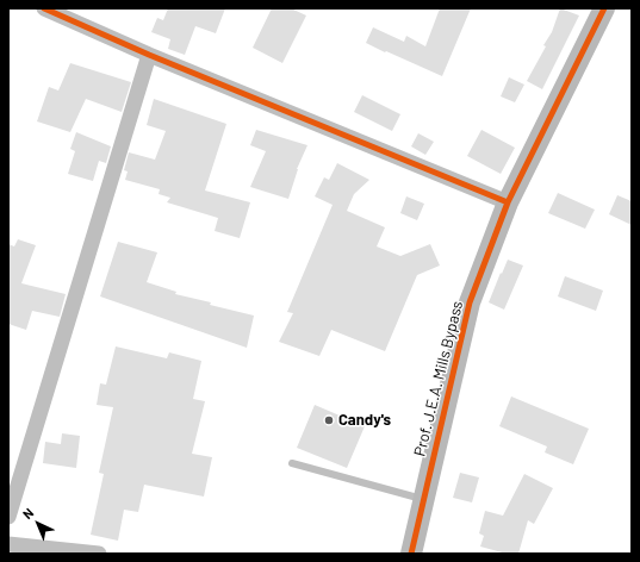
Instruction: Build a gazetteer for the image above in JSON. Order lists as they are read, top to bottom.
{
  "streets": {
    "street": ["Prof. J.E.A. Mills Bypass"]
  },
  "places": ["Candy's"],
  "north": "top left"
}
